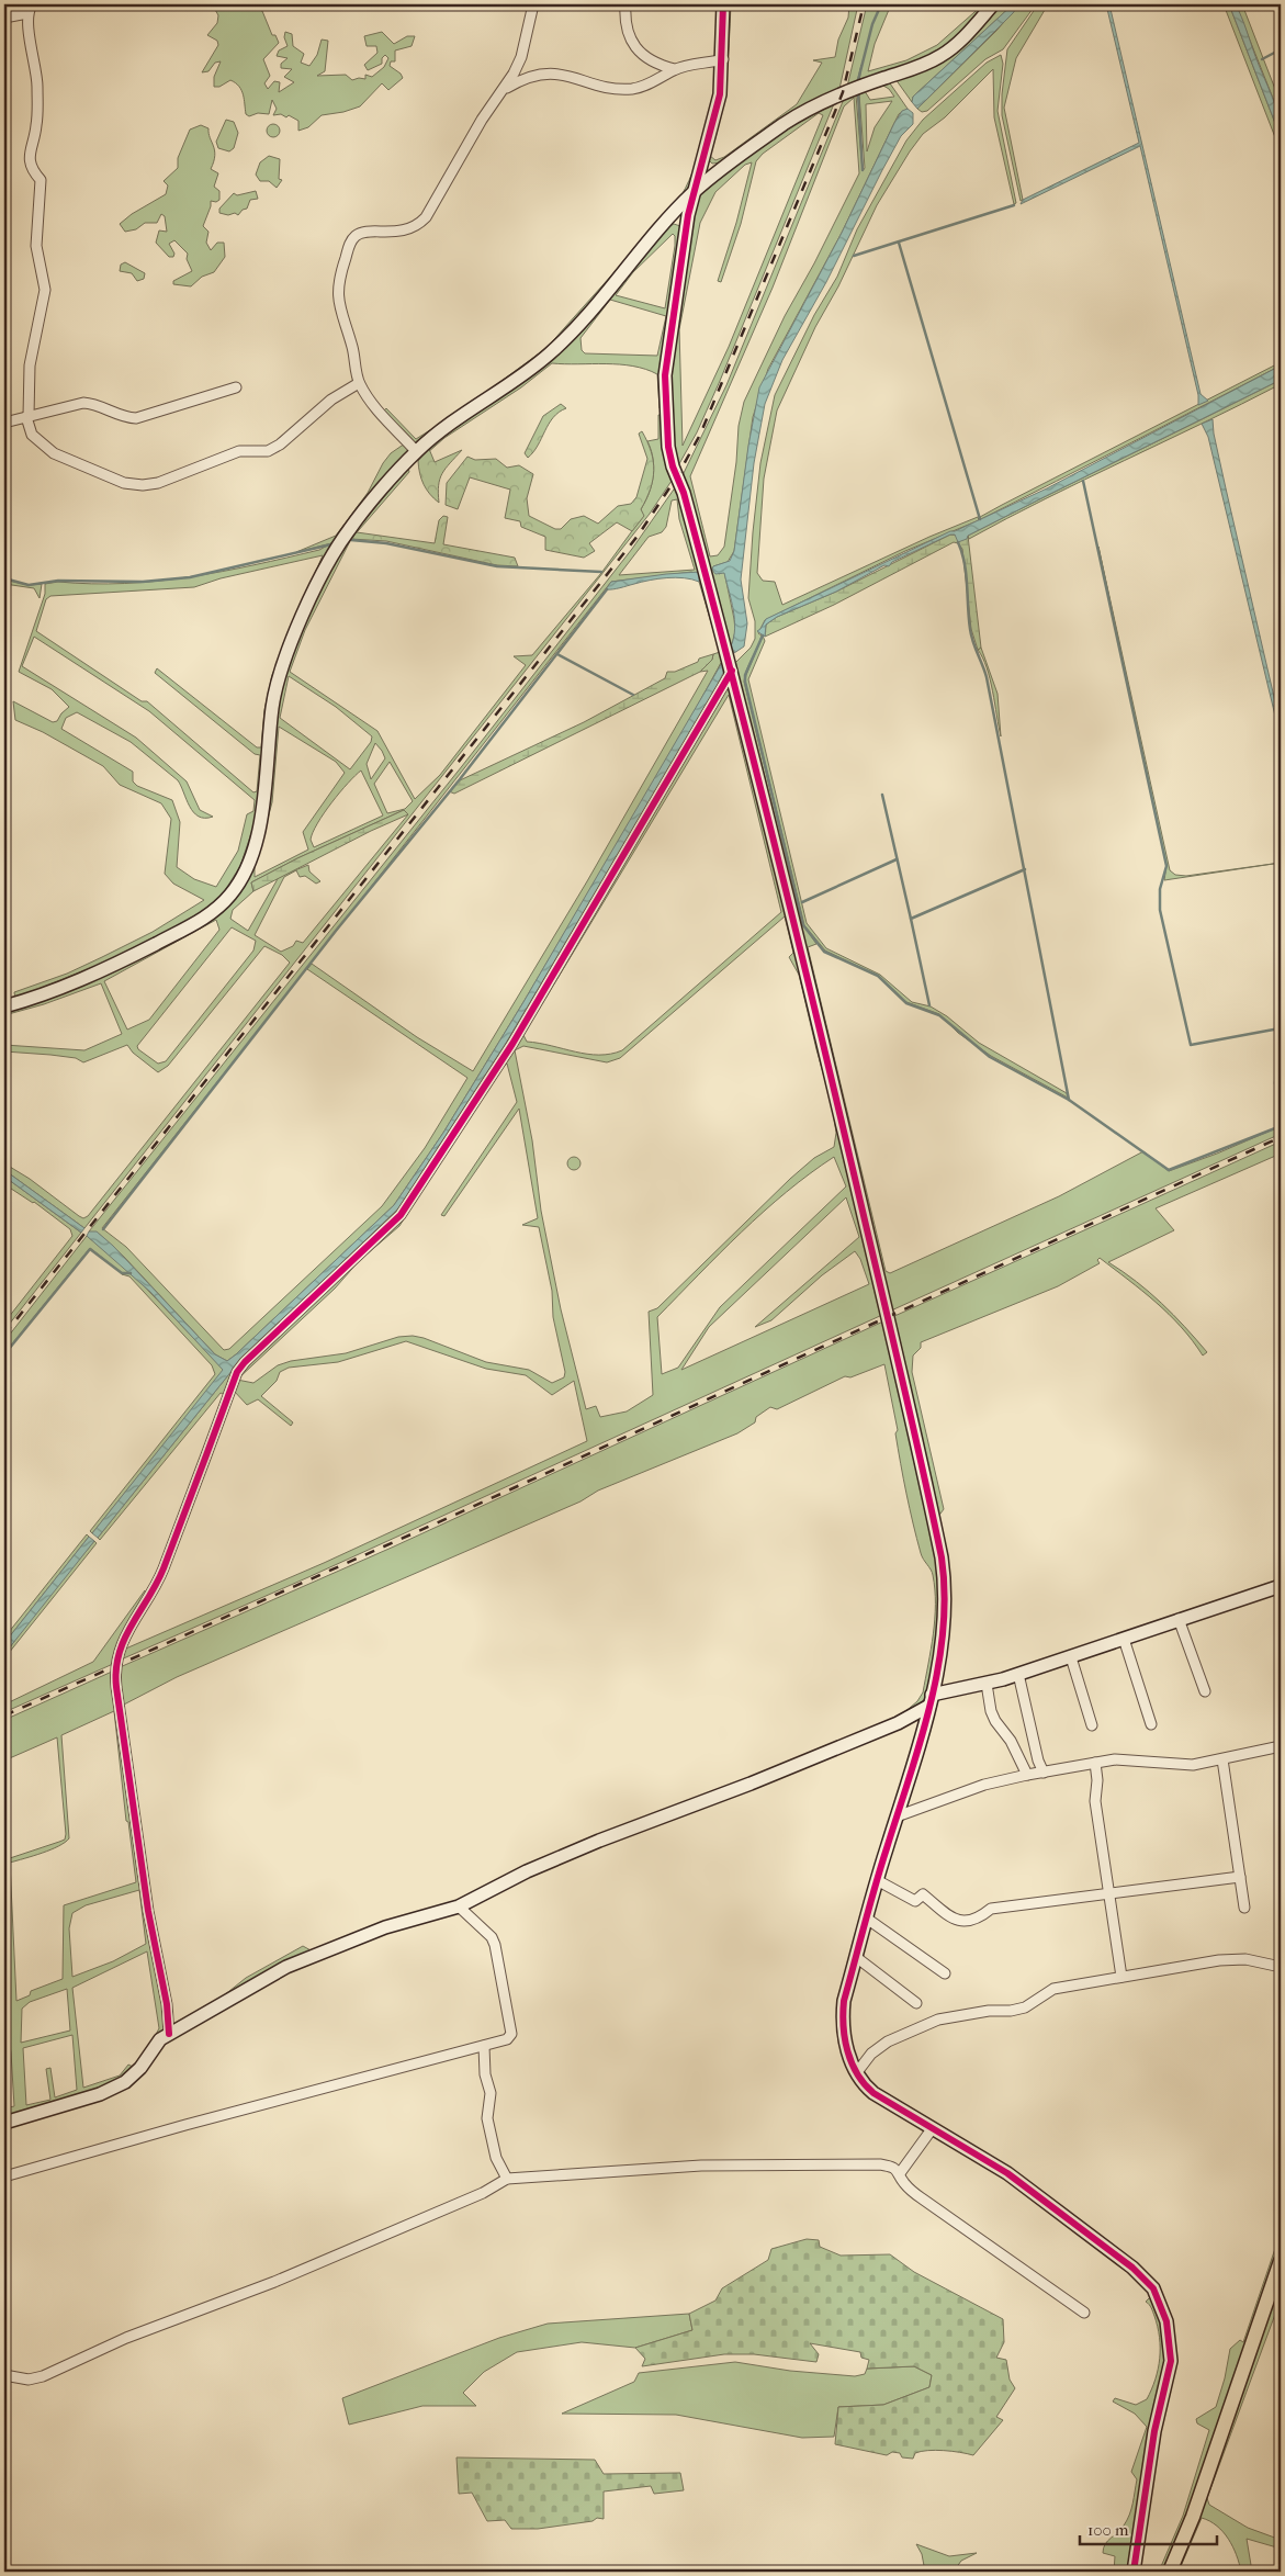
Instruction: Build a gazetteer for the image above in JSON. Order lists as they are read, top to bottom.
{
  "scale_bar": "100 m"
}
